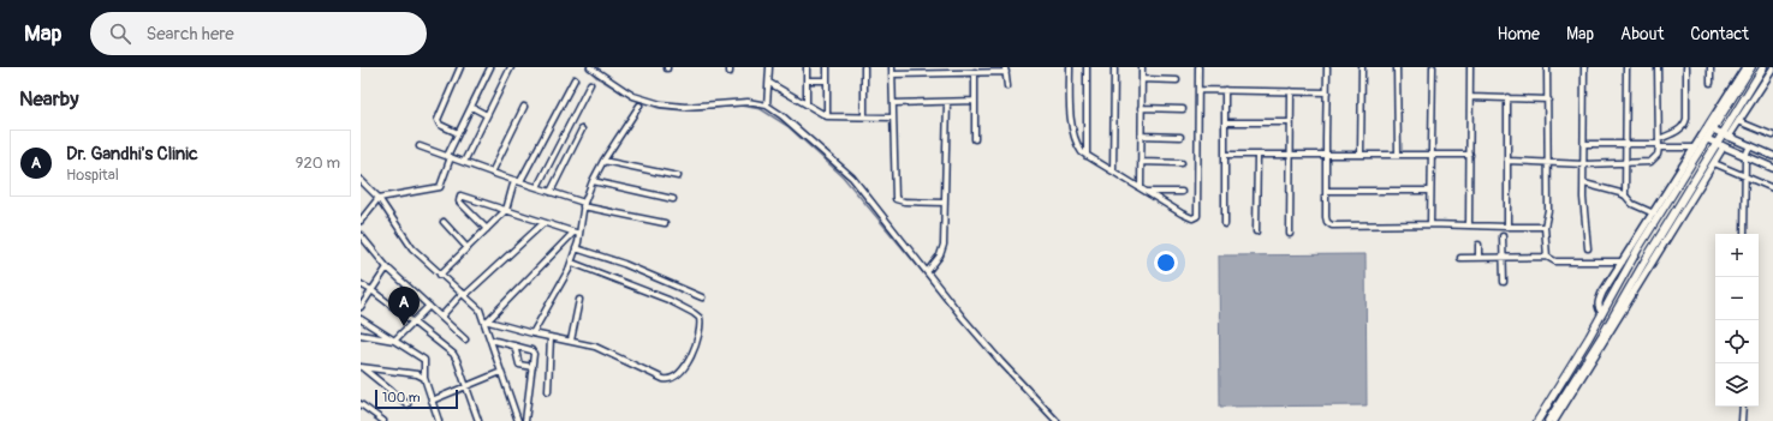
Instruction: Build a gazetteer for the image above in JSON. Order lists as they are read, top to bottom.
{
  "scale_bar": "100 m",
  "page": {
    "header": "Map",
    "search": "Search here",
    "nav": [
      "Home",
      "Map",
      "About",
      "Contact"
    ],
    "heading": "Nearby",
    "list": [
      {
        "mark": "A",
        "name": "Dr. Gandhi's Clinic",
        "note": "Hospital",
        "value": "920 m"
      }
    ],
    "map_buttons": ["+", "−"],
    "pins": "A",
    "scale": "100 m"
  }
}
